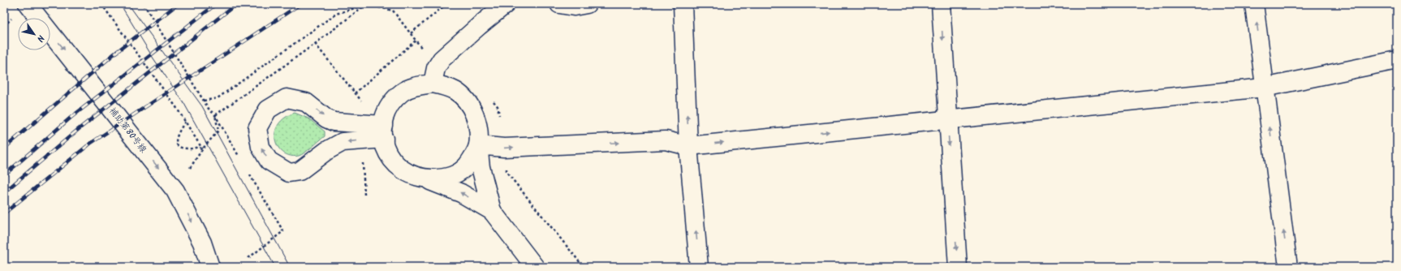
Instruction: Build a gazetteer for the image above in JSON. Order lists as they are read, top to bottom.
{
  "streets": {
    "street": ["補助第80号線"]
  },
  "one_way": ["補助第80号線"],
  "north": "bottom right"
}
